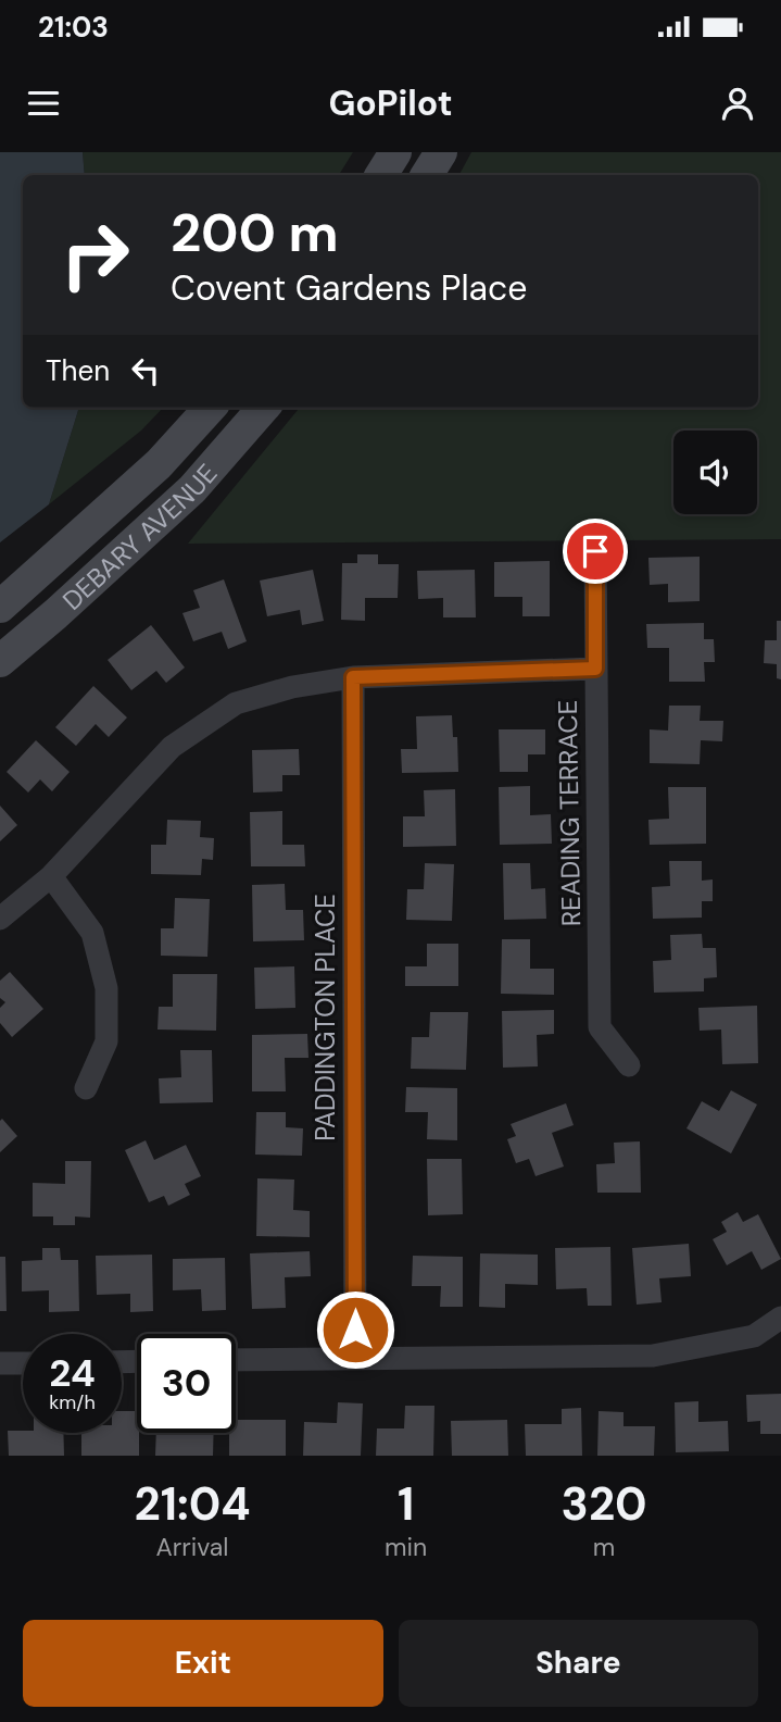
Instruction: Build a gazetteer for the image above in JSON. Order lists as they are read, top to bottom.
{
  "streets": {
    "main road": ["DEBARY AVENUE"],
    "street": ["READING TERRACE", "PADDINGTON PLACE"]
  },
  "page": {
    "status": "21:03",
    "header": "GoPilot",
    "turn": ["200 m", "Covent Gardens Place"],
    "then": "Then",
    "speed": "24 km/h",
    "limit": "30",
    "eta": [
      "21:04",
      "Arrival",
      "1",
      "min",
      "320",
      "m"
    ],
    "buttons": ["Exit", "Share"]
  }
}
